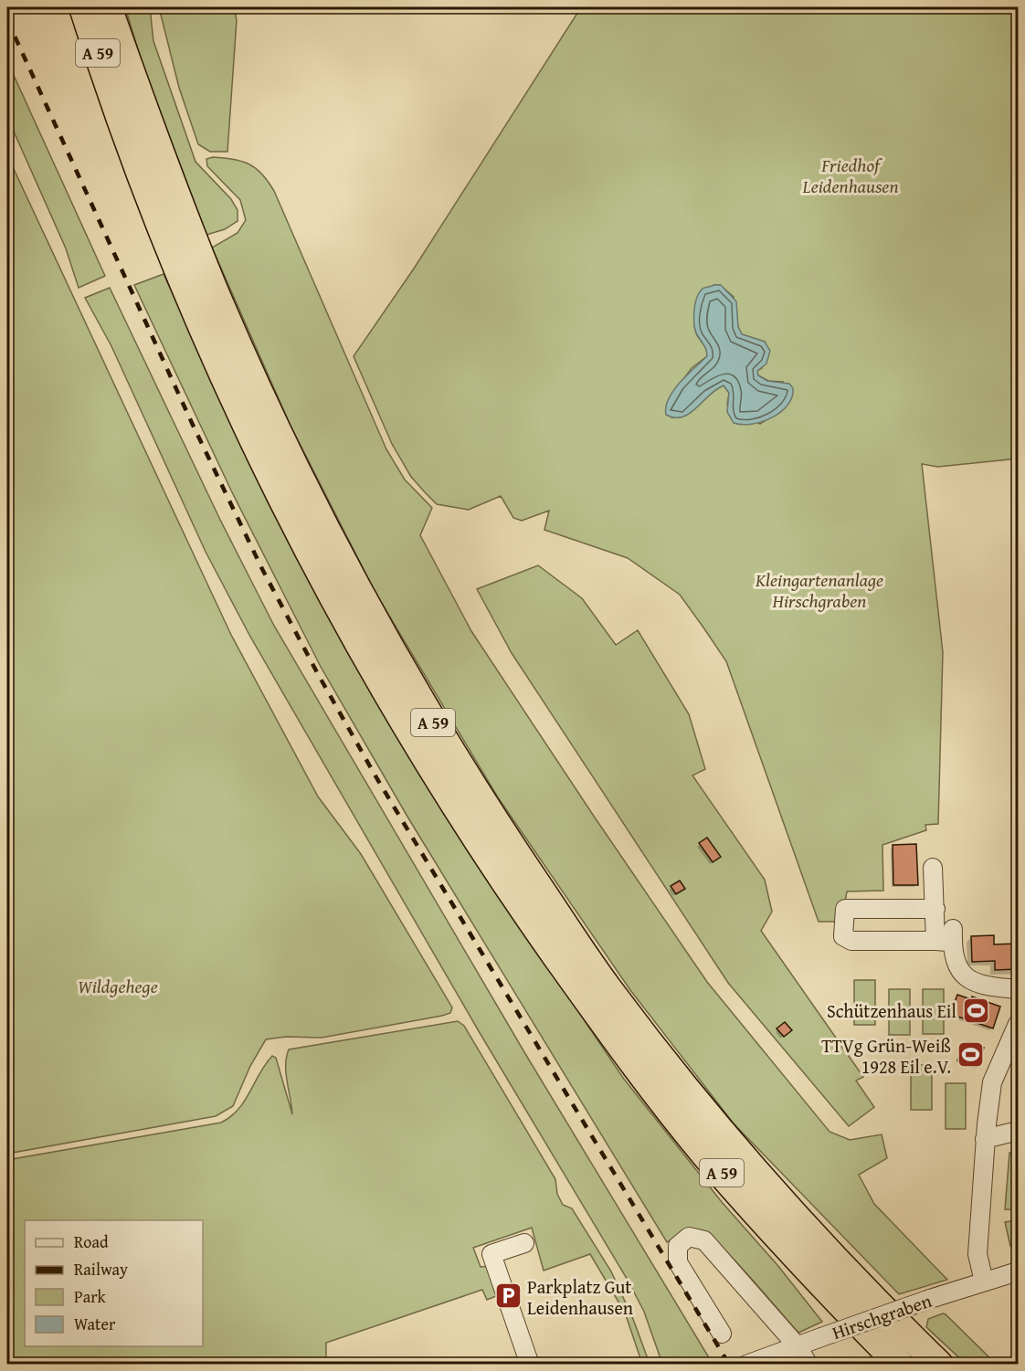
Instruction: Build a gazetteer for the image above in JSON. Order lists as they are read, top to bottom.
{
  "streets": {
    "highway": ["A 59"],
    "street": ["Hirschgraben"]
  },
  "parks": ["Friedhof Leidenhausen", "Kleingartenanlage Hirschgraben", "Wildgehege"],
  "places": {
    "sports": ["Schützenhaus Eil", "TTVg Grün-Weiß 1928 Eil e.V."],
    "parking": ["Parkplatz Gut Leidenhausen"]
  },
  "legend": [
    "Road",
    "Railway",
    "Park",
    "Water"
  ]
}
